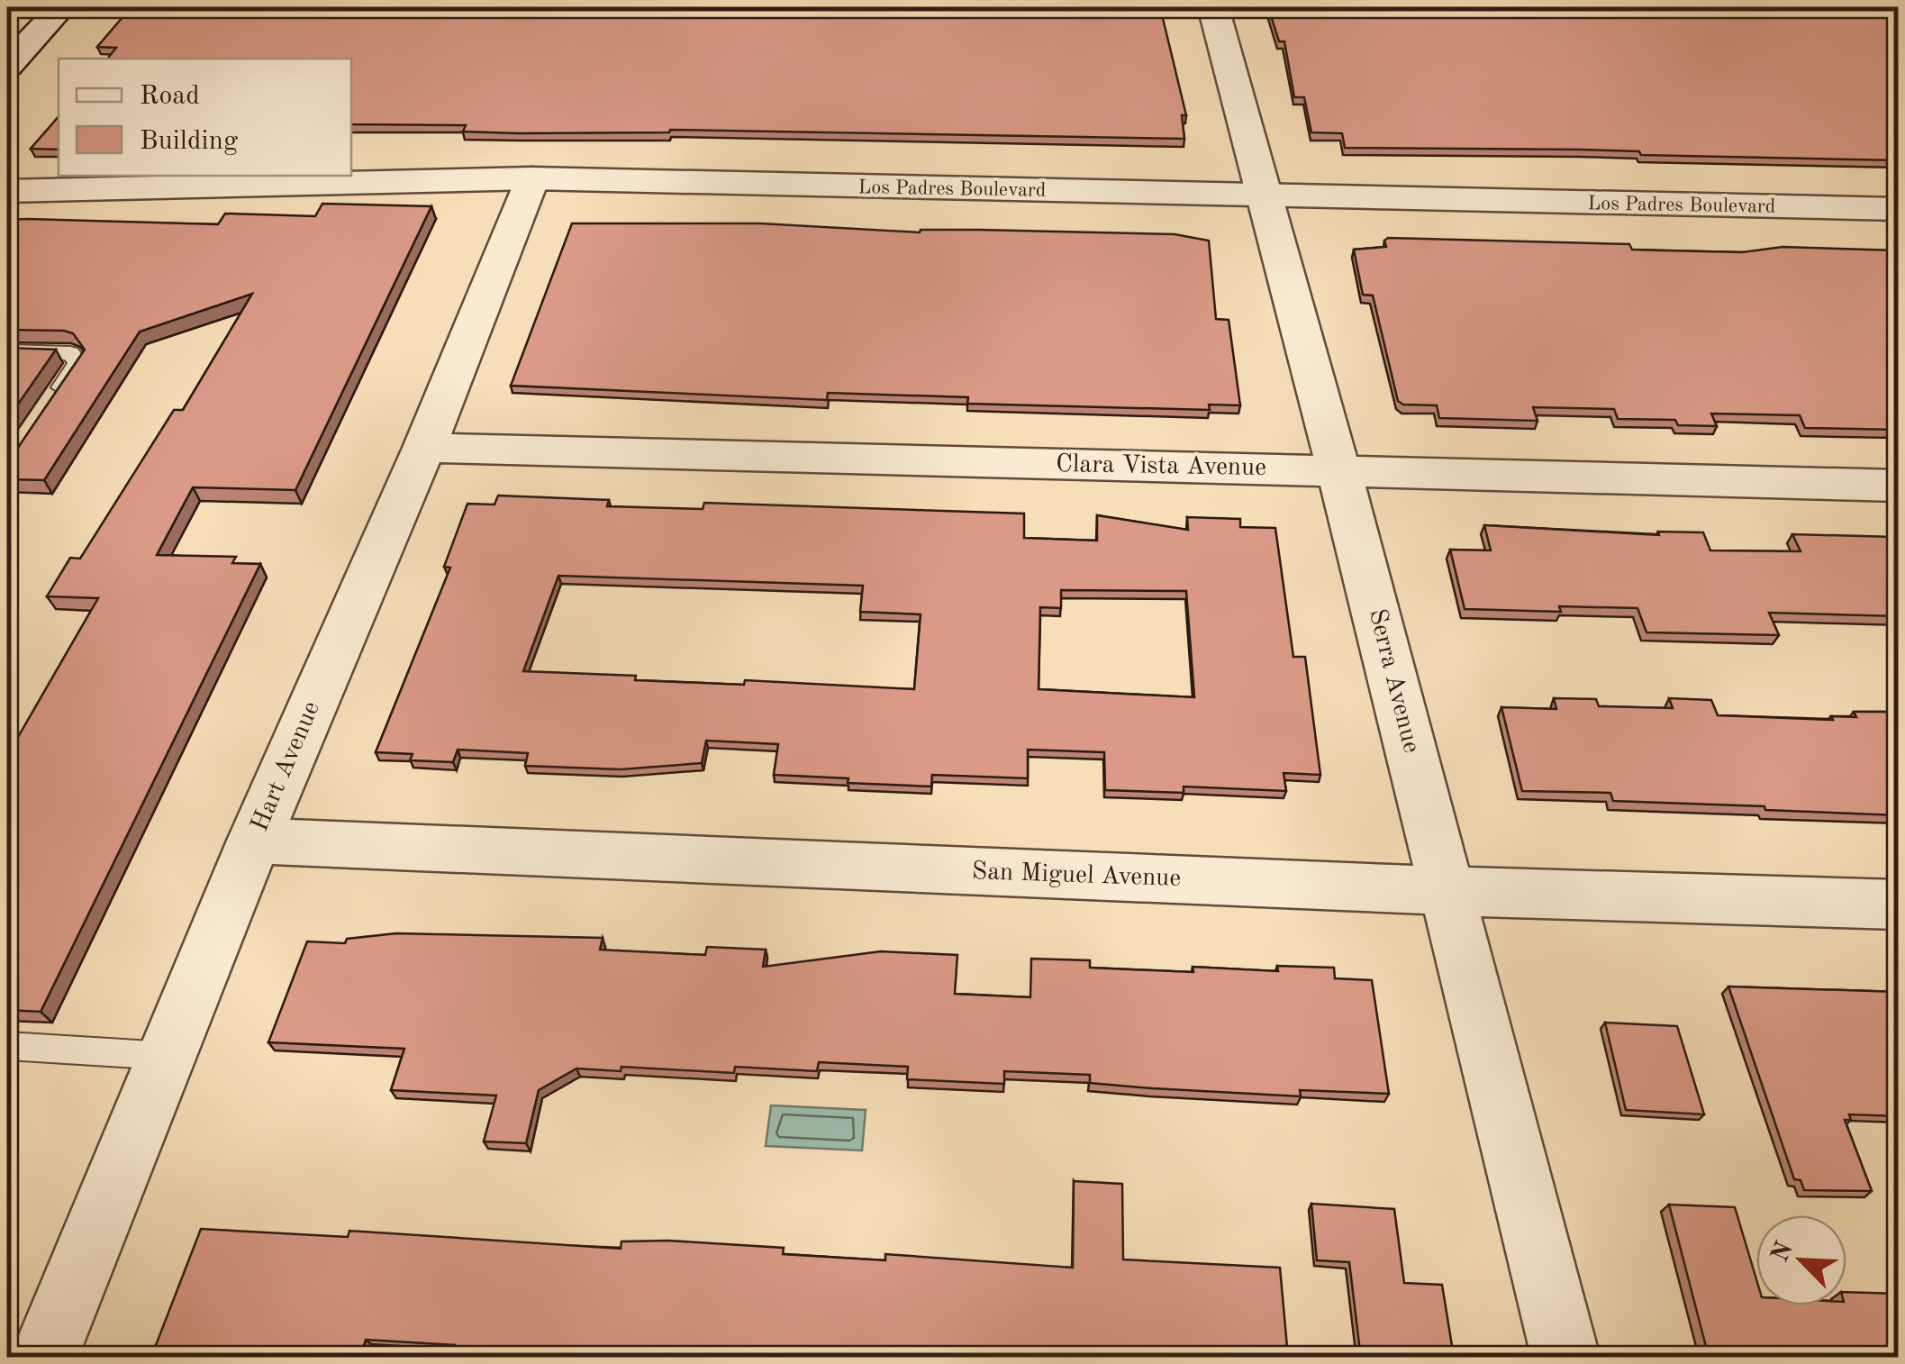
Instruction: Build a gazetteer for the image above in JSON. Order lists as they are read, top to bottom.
{
  "streets": {
    "street": [
      "Los Padres Boulevard",
      "Clara Vista Avenue",
      "Serra Avenue",
      "Hart Avenue",
      "San Miguel Avenue"
    ]
  },
  "crossings": [
    ["Los Padres Boulevard", "Serra Avenue"],
    ["Los Padres Boulevard", "Hart Avenue"],
    ["Clara Vista Avenue", "Serra Avenue"],
    ["Clara Vista Avenue", "Hart Avenue"],
    ["Serra Avenue", "San Miguel Avenue"],
    ["Hart Avenue", "San Miguel Avenue"]
  ],
  "legend": ["Road", "Building"],
  "north": "top left"
}
